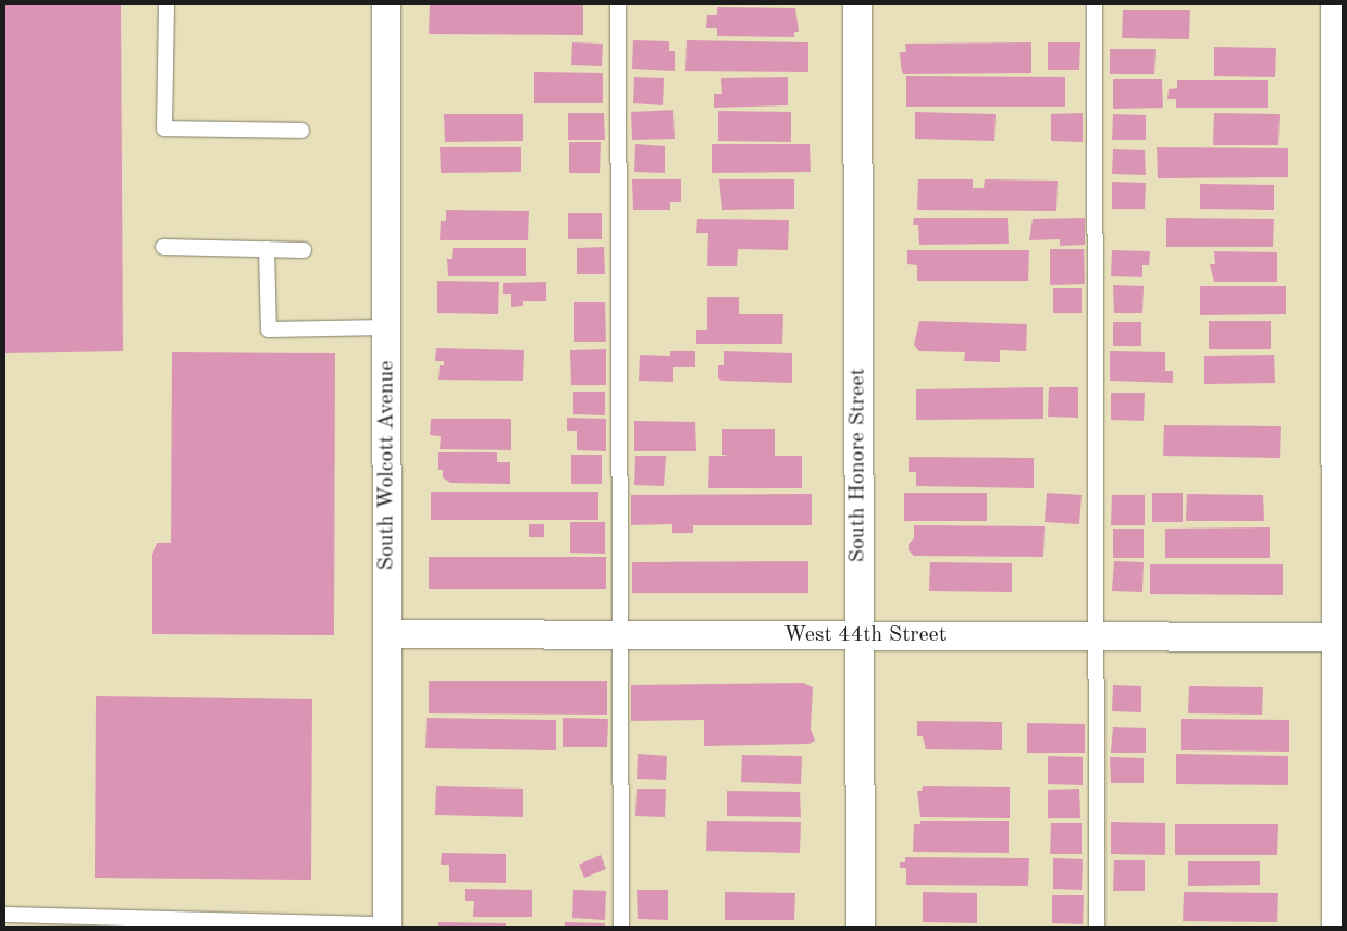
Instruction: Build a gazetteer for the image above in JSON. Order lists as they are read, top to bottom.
{
  "streets": {
    "street": ["South Wolcott Avenue", "South Honore Street", "West 44th Street"]
  },
  "crossings": [
    ["South Wolcott Avenue", "West 44th Street"],
    ["South Honore Street", "West 44th Street"]
  ]
}
